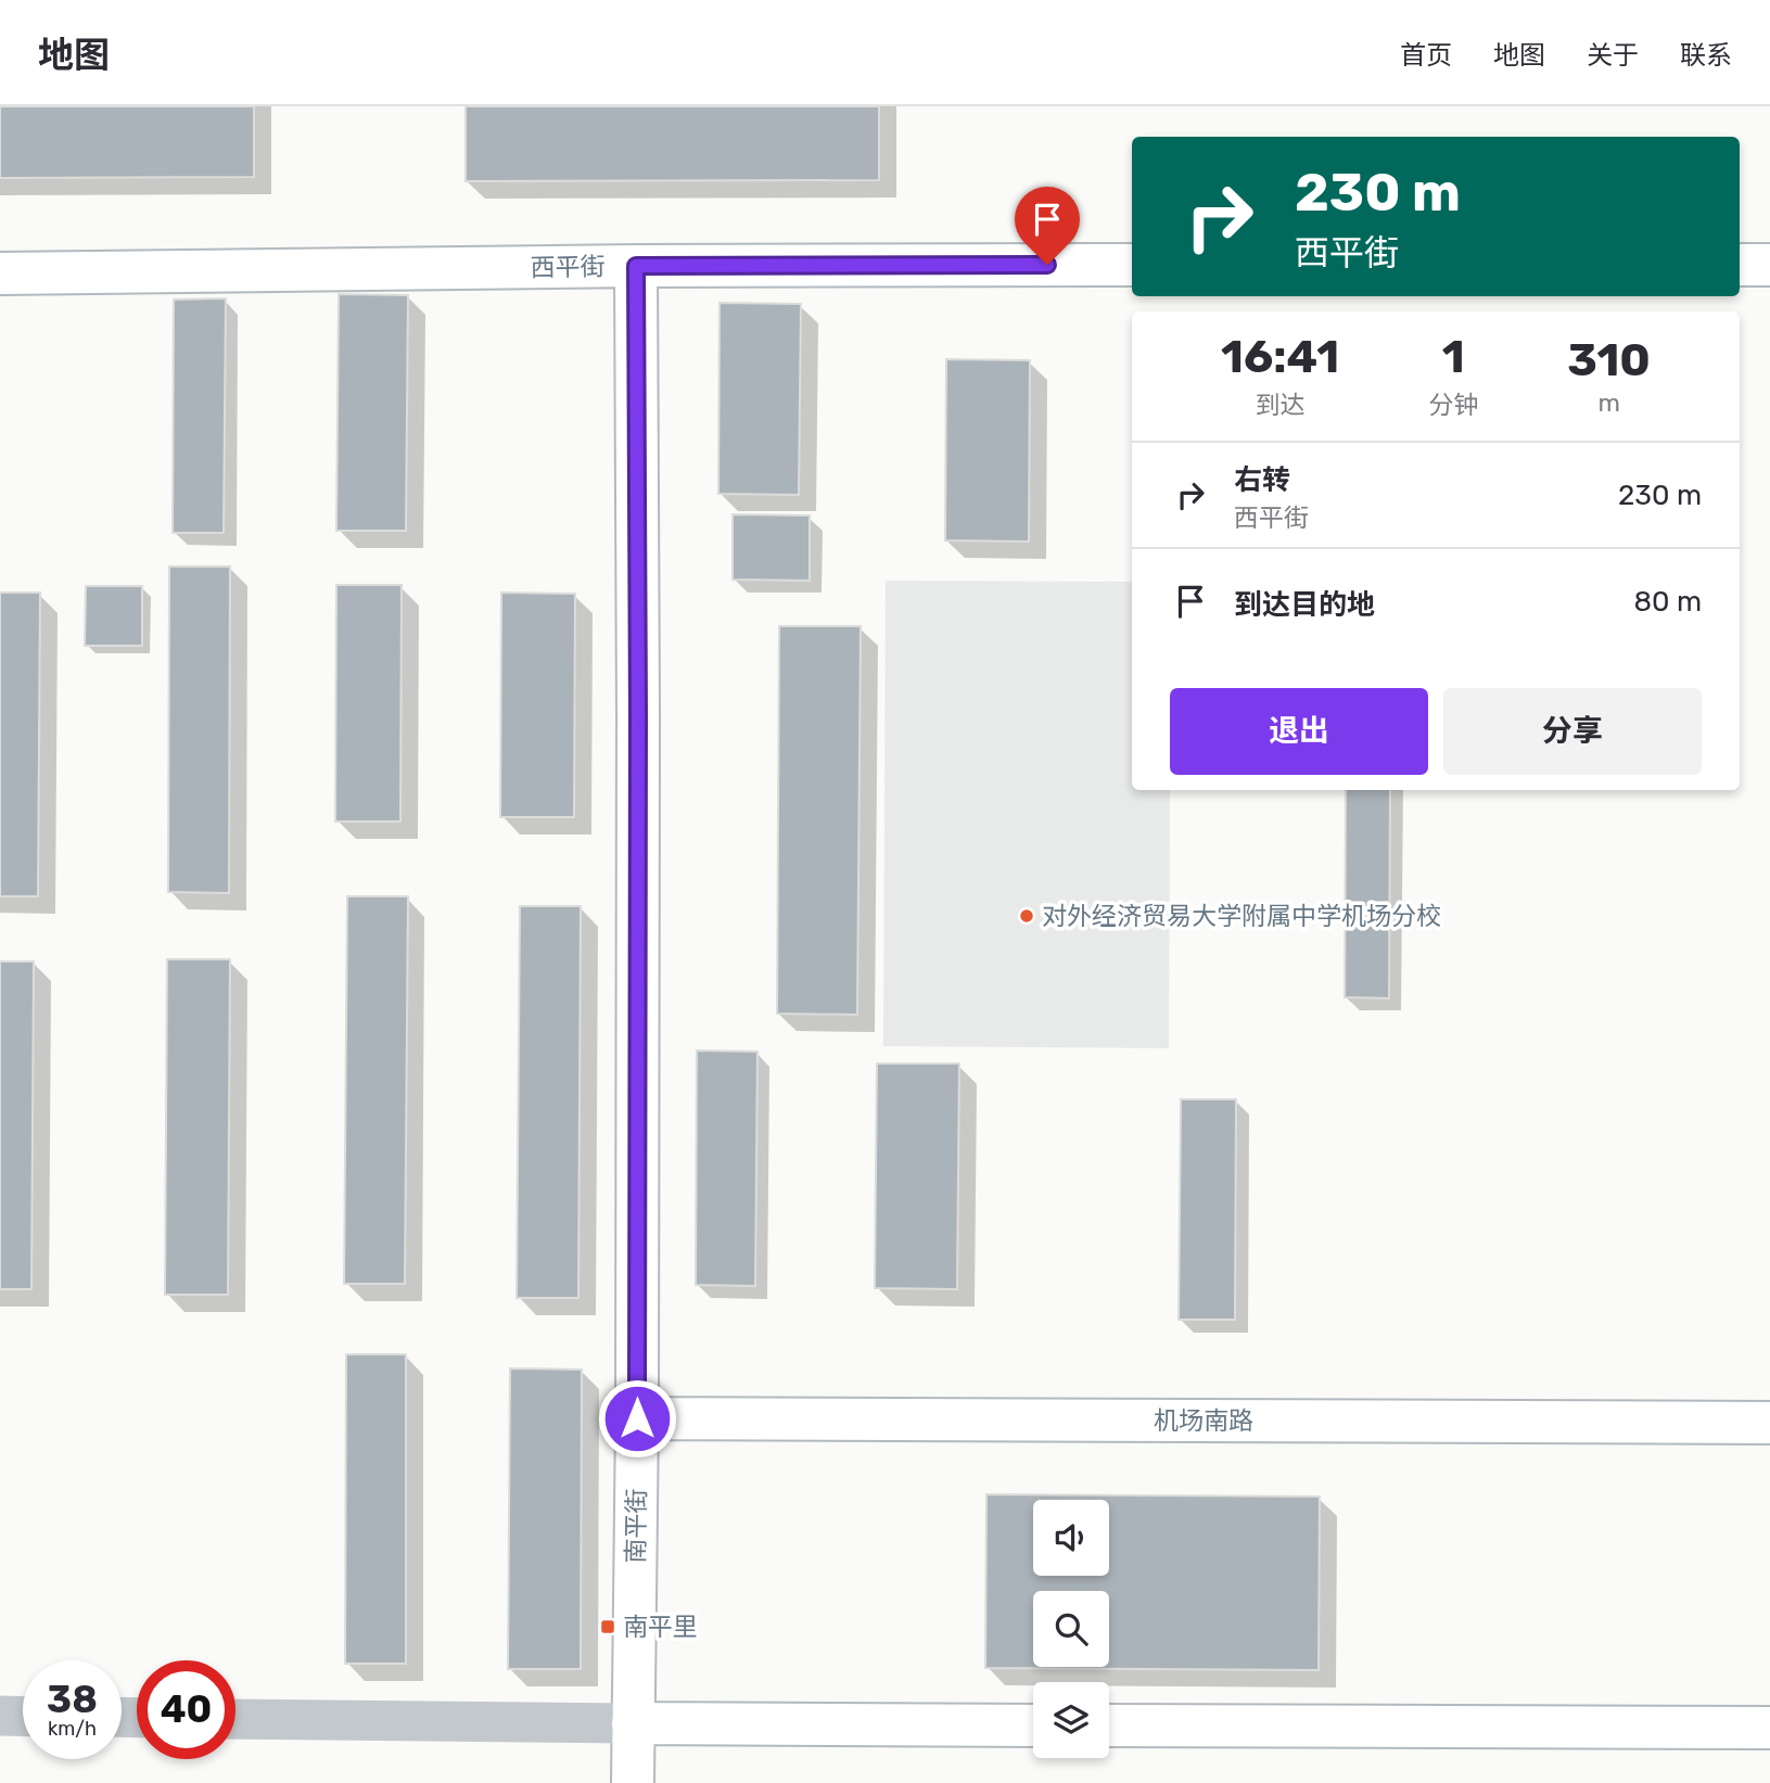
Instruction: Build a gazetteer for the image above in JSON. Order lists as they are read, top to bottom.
{
  "streets": {
    "street": ["西平街", "机场南路", "南平街"]
  },
  "crossings": [
    ["西平街", "南平街"],
    ["机场南路", "南平街"]
  ],
  "places": {
    "other": ["对外经济贸易大学附属中学机场分校"],
    "transit": ["南平里"]
  },
  "page": {
    "header": "地图",
    "nav": [
      "首页",
      "地图",
      "关于",
      "联系"
    ],
    "turn": ["230 m", "西平街"],
    "eta": [
      "16:41",
      "到达",
      "1",
      "分钟",
      "310",
      "m"
    ],
    "list": [
      {
        "name": "右转",
        "note": "西平街",
        "value": "230 m"
      },
      {
        "name": "到达目的地",
        "value": "80 m"
      }
    ],
    "buttons": ["退出", "分享"],
    "speed": "38 km/h",
    "limit": "40"
  }
}
